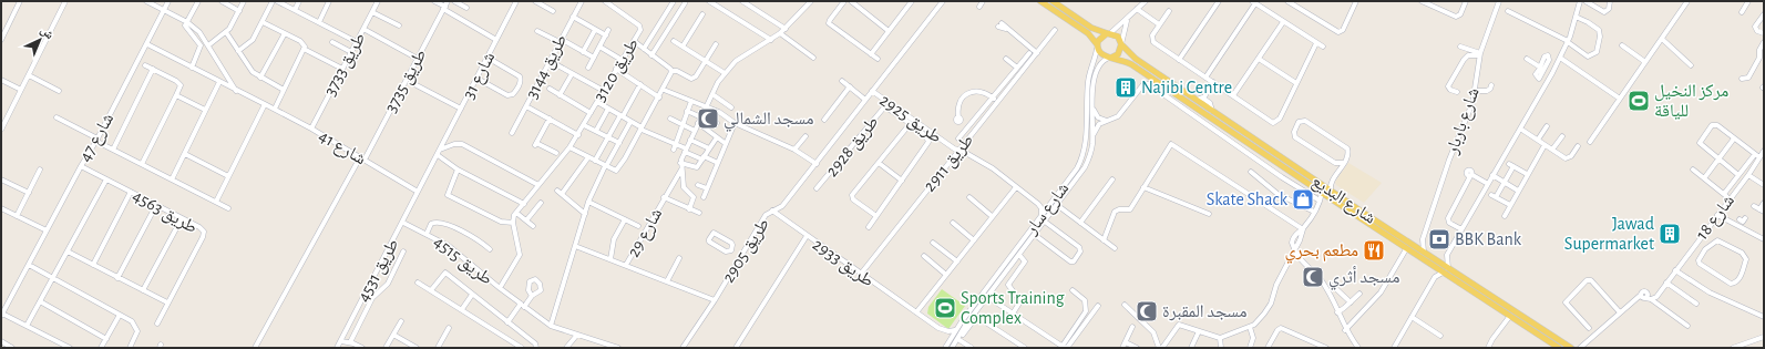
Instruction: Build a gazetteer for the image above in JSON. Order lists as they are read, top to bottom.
{
  "streets": {
    "main road": ["شارع البديع"],
    "street": [
      "طريق 3733",
      "طريق 3144",
      "طريق 3120",
      "شارع 31",
      "طريق 3735",
      "طريق 2925",
      "شارع باربار",
      "شارع 47",
      "طريق 2928",
      "شارع 41",
      "طريق 2911",
      "شارع سار",
      "طريق 4563",
      "شارع 18",
      "شارع 29",
      "طريق 2905",
      "طريق 4515",
      "طريق 2933",
      "طريق 4531"
    ]
  },
  "crossings": [
    ["طريق 3733", "شارع 41"],
    ["شارع 31", "شارع 41"],
    ["شارع 31", "طريق 4531"],
    ["طريق 3735", "شارع 41"],
    ["طريق 2925", "طريق 2911"],
    ["طريق 2925", "طريق 2905"],
    ["شارع باربار", "شارع البديع"],
    ["شارع 47", "شارع 41"],
    ["شارع 47", "طريق 4563"],
    ["شارع 41", "طريق 4531"],
    ["طريق 2911", "طريق 2933"],
    ["شارع البديع", "شارع سار"],
    ["شارع سار", "طريق 2933"],
    ["شارع 29", "طريق 2905"],
    ["طريق 2905", "طريق 2933"],
    ["طريق 4515", "طريق 4531"]
  ],
  "places": {
    "building": ["Najibi Centre", "Jawad Supermarket"],
    "sports": ["مركز النخيل للياقة", "Sports Training Complex"],
    "mosque": ["مسجد الشمالي", "مسجد أثري", "مسجد المقبرة"],
    "shop": ["Skate Shack"],
    "bank": ["BBK Bank"],
    "restaurant": ["مطعم بحري"]
  },
  "north": "top right"
}
